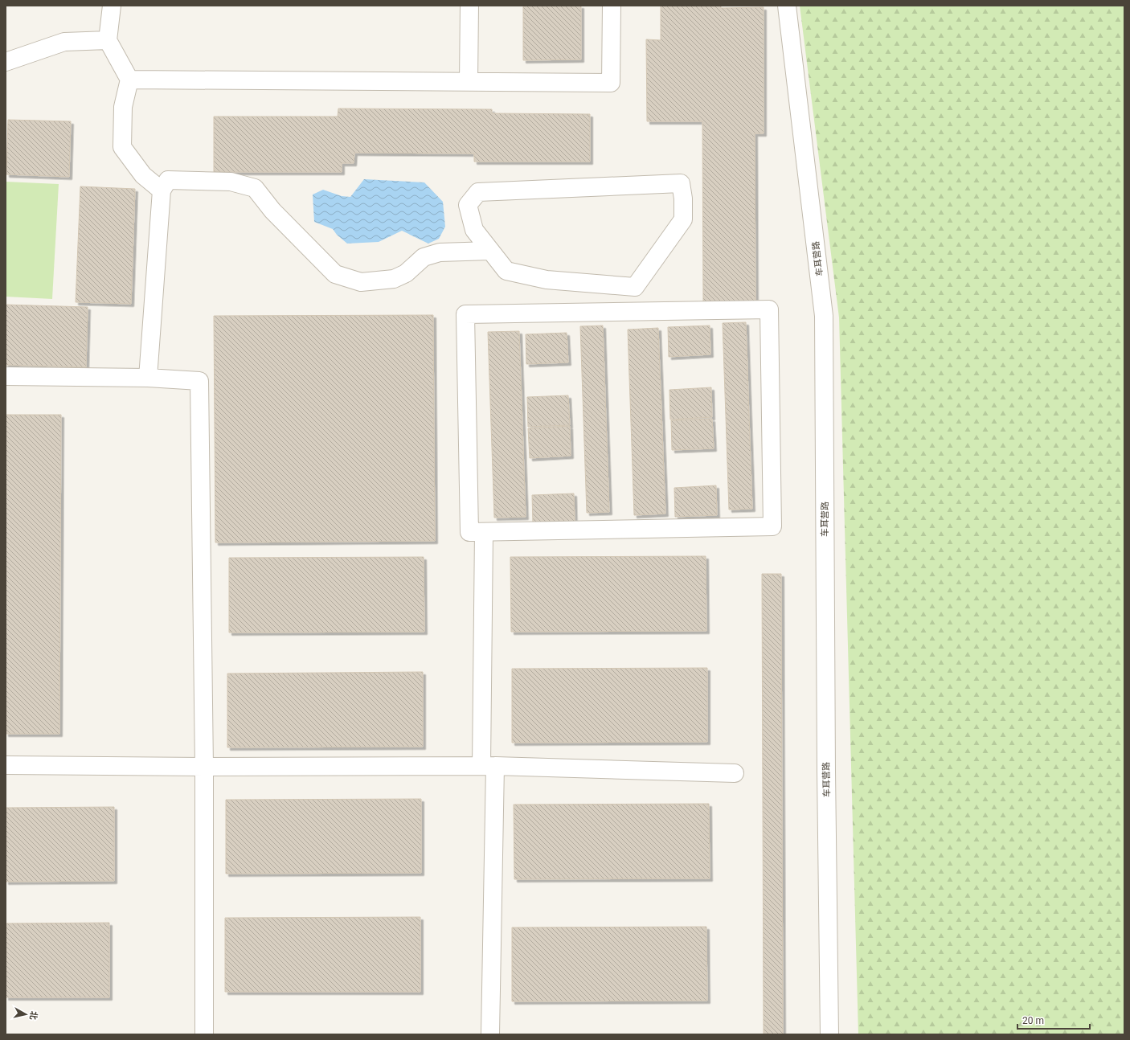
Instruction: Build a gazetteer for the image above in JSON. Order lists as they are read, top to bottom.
{
  "streets": {
    "street": ["车耳营路"]
  },
  "scale_bar": "20 m",
  "north": "right"
}
